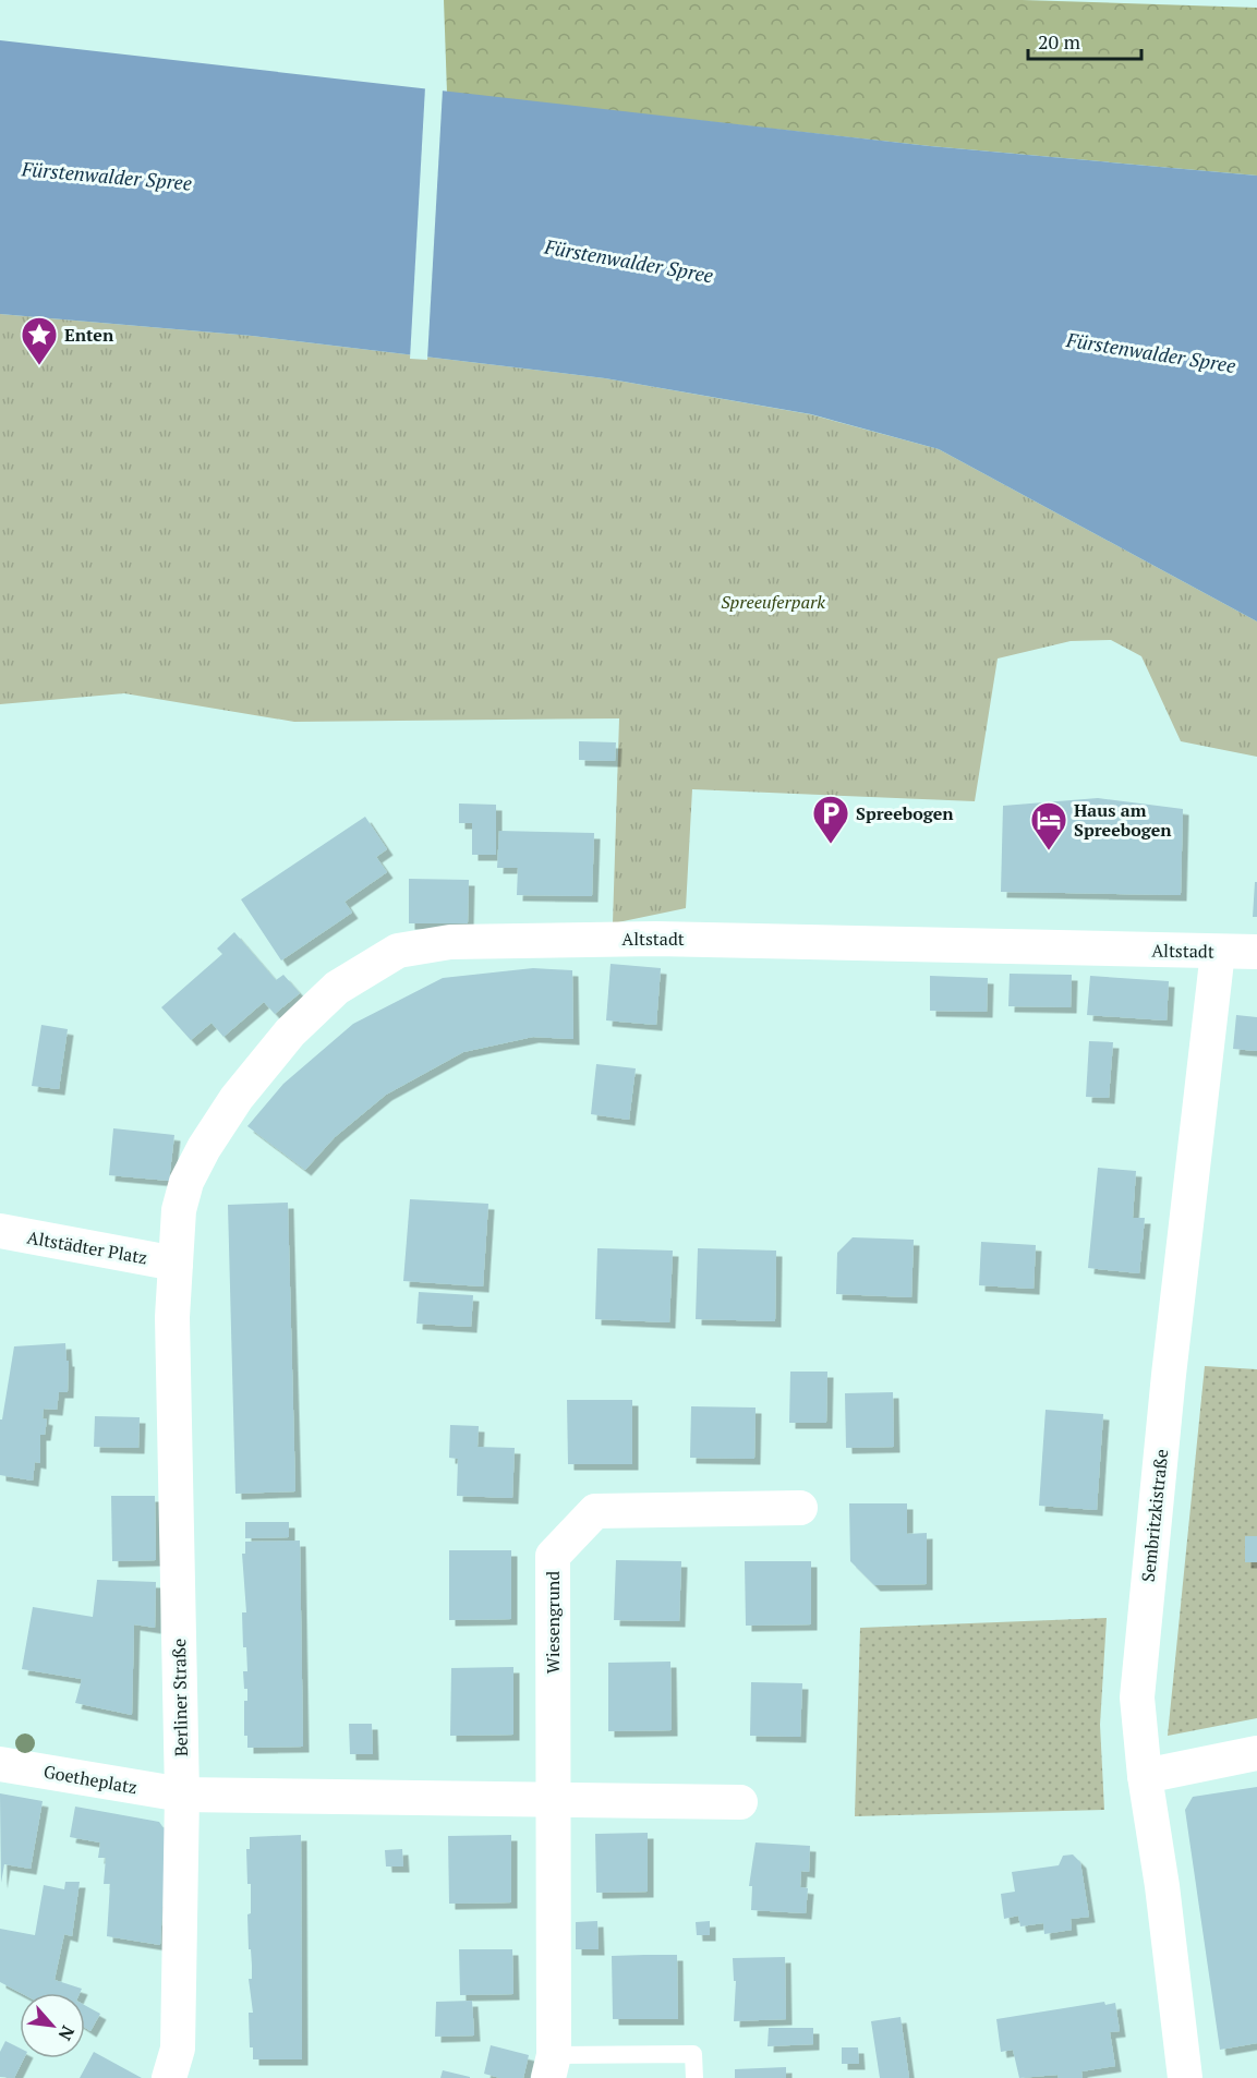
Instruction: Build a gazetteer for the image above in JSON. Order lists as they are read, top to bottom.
{
  "streets": {
    "street": [
      "Altstadt",
      "Altstädter Platz",
      "Sembritzkistraße",
      "Wiesengrund",
      "Berliner Straße",
      "Goetheplatz"
    ]
  },
  "crossings": [
    ["Altstadt", "Altstädter Platz"],
    ["Altstadt", "Sembritzkistraße"],
    ["Altstadt", "Berliner Straße"],
    ["Altstädter Platz", "Berliner Straße"],
    ["Berliner Straße", "Goetheplatz"]
  ],
  "water": ["Fürstenwalder Spree"],
  "parks": ["Spreeuferpark"],
  "places": {
    "place": ["Enten"],
    "parking": ["Spreebogen"],
    "hotel": ["Haus am Spreebogen"]
  },
  "scale_bar": "20 m",
  "north": "bottom right"
}
